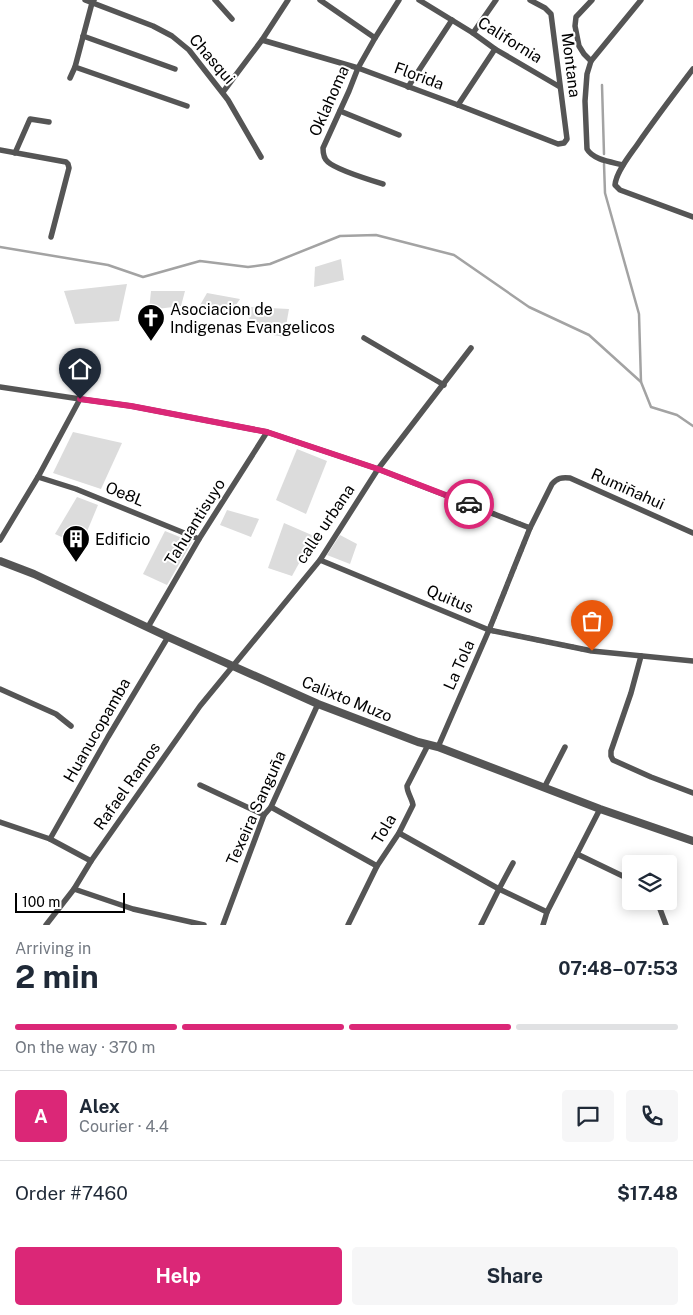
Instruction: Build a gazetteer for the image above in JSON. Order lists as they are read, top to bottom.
{
  "streets": {
    "street": [
      "California",
      "Chasqui",
      "Montana",
      "Florida",
      "Oklahoma",
      "Rumiñahui",
      "Oe8L",
      "Tahuantisuyo",
      "calle urbana",
      "Quitus",
      "La Tola",
      "Calixto Muzo",
      "Huanucopamba",
      "Rafael Ramos",
      "Texeira Sanguña",
      "Tola"
    ]
  },
  "crossings": [
    ["California", "Montana"],
    ["Montana", "Florida"],
    ["Florida", "Oklahoma"],
    ["Rumiñahui", "La Tola"],
    ["Oe8L", "Tahuantisuyo"],
    ["Tahuantisuyo", "Calixto Muzo"],
    ["calle urbana", "Quitus"],
    ["calle urbana", "Calixto Muzo"],
    ["calle urbana", "Rafael Ramos"],
    ["Quitus", "La Tola"],
    ["La Tola", "Calixto Muzo"],
    ["Calixto Muzo", "Huanucopamba"],
    ["Calixto Muzo", "Rafael Ramos"],
    ["Calixto Muzo", "Texeira Sanguña"],
    ["Calixto Muzo", "Tola"]
  ],
  "places": {
    "church": ["Asociacion de Indigenas Evangelicos"],
    "building": ["Edificio"]
  },
  "scale_bar": "100 m",
  "page": {
    "scale": "100 m",
    "heading": ["2 min", "Arriving in", "07:48–07:53"],
    "panel": [
      "Alex",
      "Courier · 4.4",
      "Order #7460",
      "$17.48"
    ],
    "bar": "On the way · 370 m",
    "round": "A",
    "buttons": ["Help", "Share"]
  }
}
